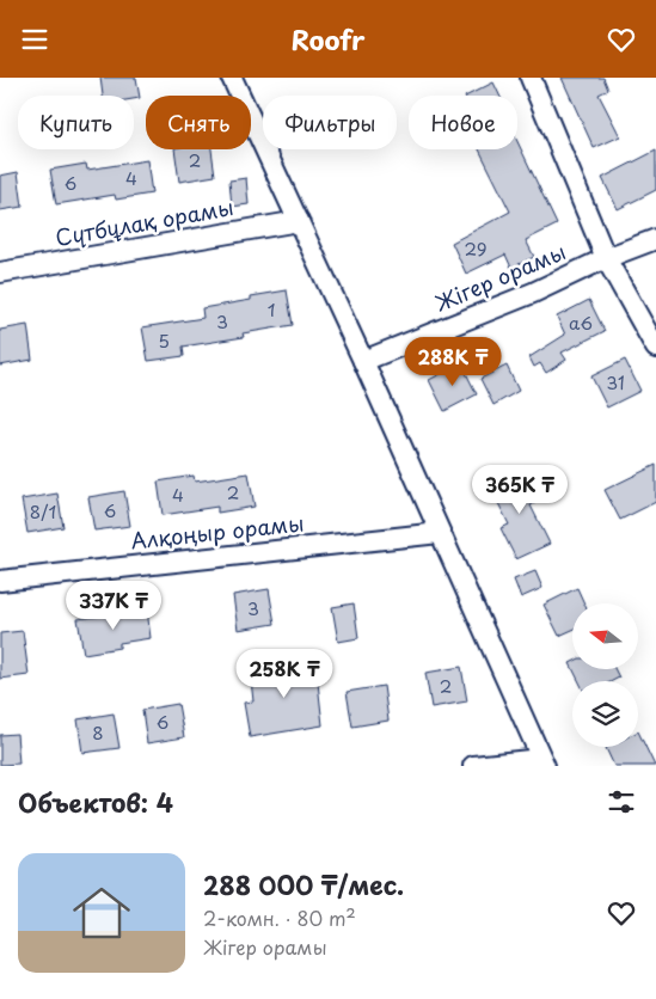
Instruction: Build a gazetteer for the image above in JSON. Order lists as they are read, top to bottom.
{
  "streets": {
    "street": ["Cүтбұлақ орамы", "Жігер орамы", "Алқоңыр орамы"]
  },
  "house_numbers": [
    "2",
    "4",
    "6",
    "29",
    "1",
    "3",
    "а6",
    "5",
    "31",
    "2",
    "4",
    "6",
    "8/1",
    "3",
    "2",
    "6",
    "8"
  ],
  "north": "left",
  "page": {
    "header": "Roofr",
    "chip": [
      "Купить",
      "Снять",
      "Фильтры",
      "Новое"
    ],
    "price": [
      "288K ₸",
      "365K ₸",
      "337K ₸",
      "258K ₸"
    ],
    "heading": "Объектов: 4",
    "list": [
      {
        "name": "288 000 ₸/мес.",
        "note": "2-комн. · 80 m² · Жігер орамы"
      }
    ]
  }
}
